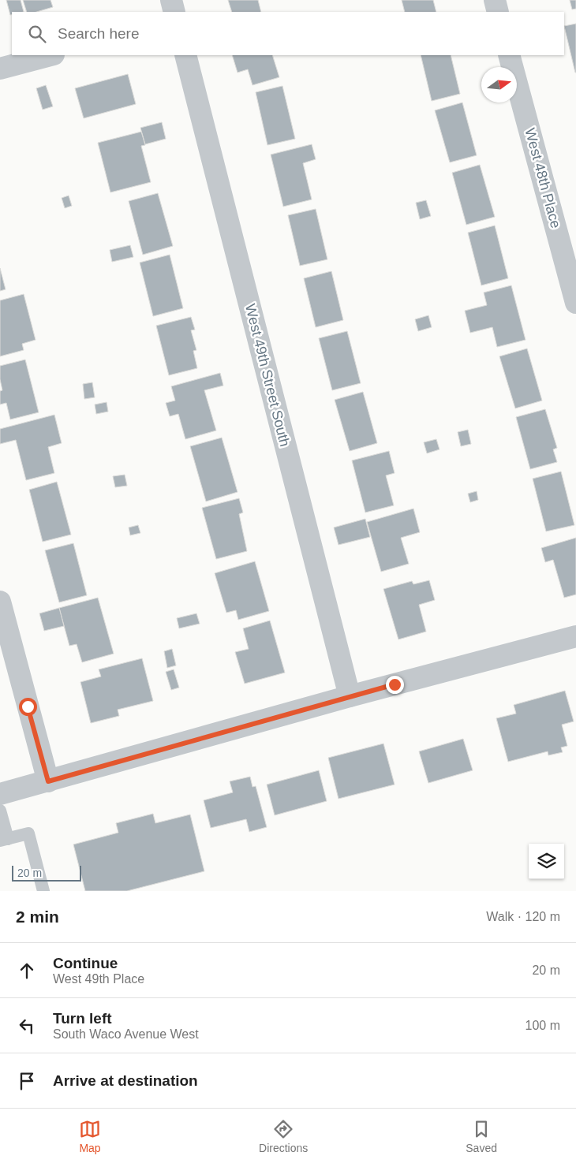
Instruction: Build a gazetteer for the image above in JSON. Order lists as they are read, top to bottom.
{
  "streets": {
    "street": ["West 48th Place", "West 49th Street South"]
  },
  "scale_bar": "20 m",
  "north": "right",
  "page": {
    "search": "Search here",
    "scale": "20 m",
    "heading": ["2 min", "Walk · 120 m"],
    "list": [
      ["Continue", "West 49th Place", "20 m"],
      ["Turn left", "South Waco Avenue West", "100 m"],
      "Arrive at destination"
    ],
    "nav": ["Map", "Directions", "Saved"]
  }
}
